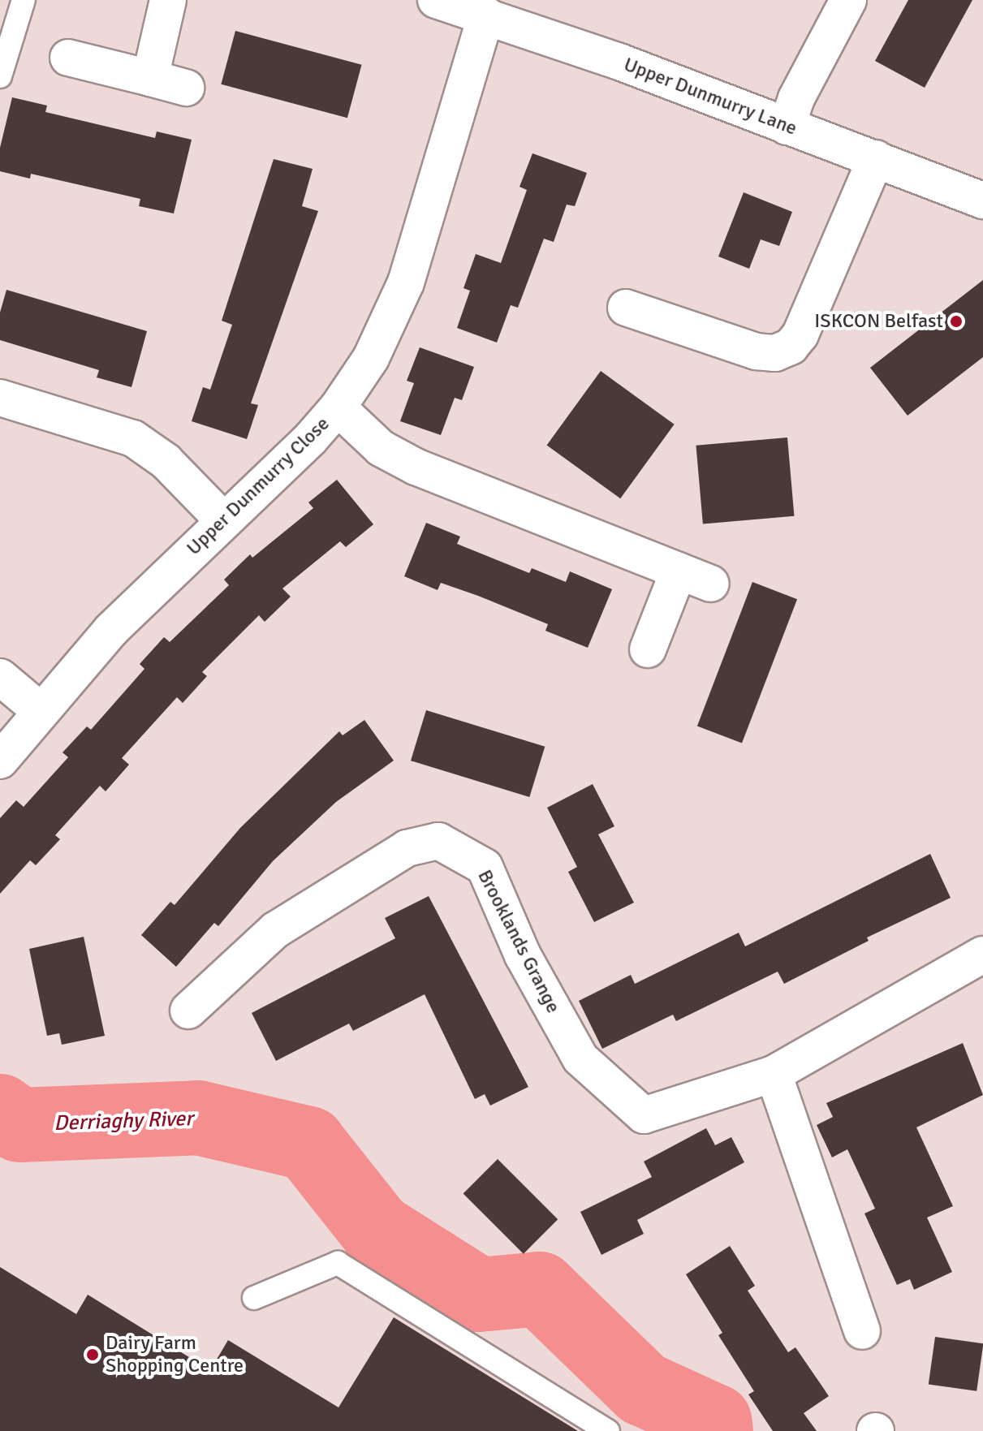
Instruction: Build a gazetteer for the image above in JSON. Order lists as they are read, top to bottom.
{
  "streets": {
    "street": ["Upper Dunmurry Lane", "Upper Dunmurry Close", "Brooklands Grange"]
  },
  "crossings": [
    ["Upper Dunmurry Lane", "Upper Dunmurry Close"]
  ],
  "water": ["Derriaghy River"],
  "places": ["ISKCON Belfast", "Dairy Farm Shopping Centre"]
}
